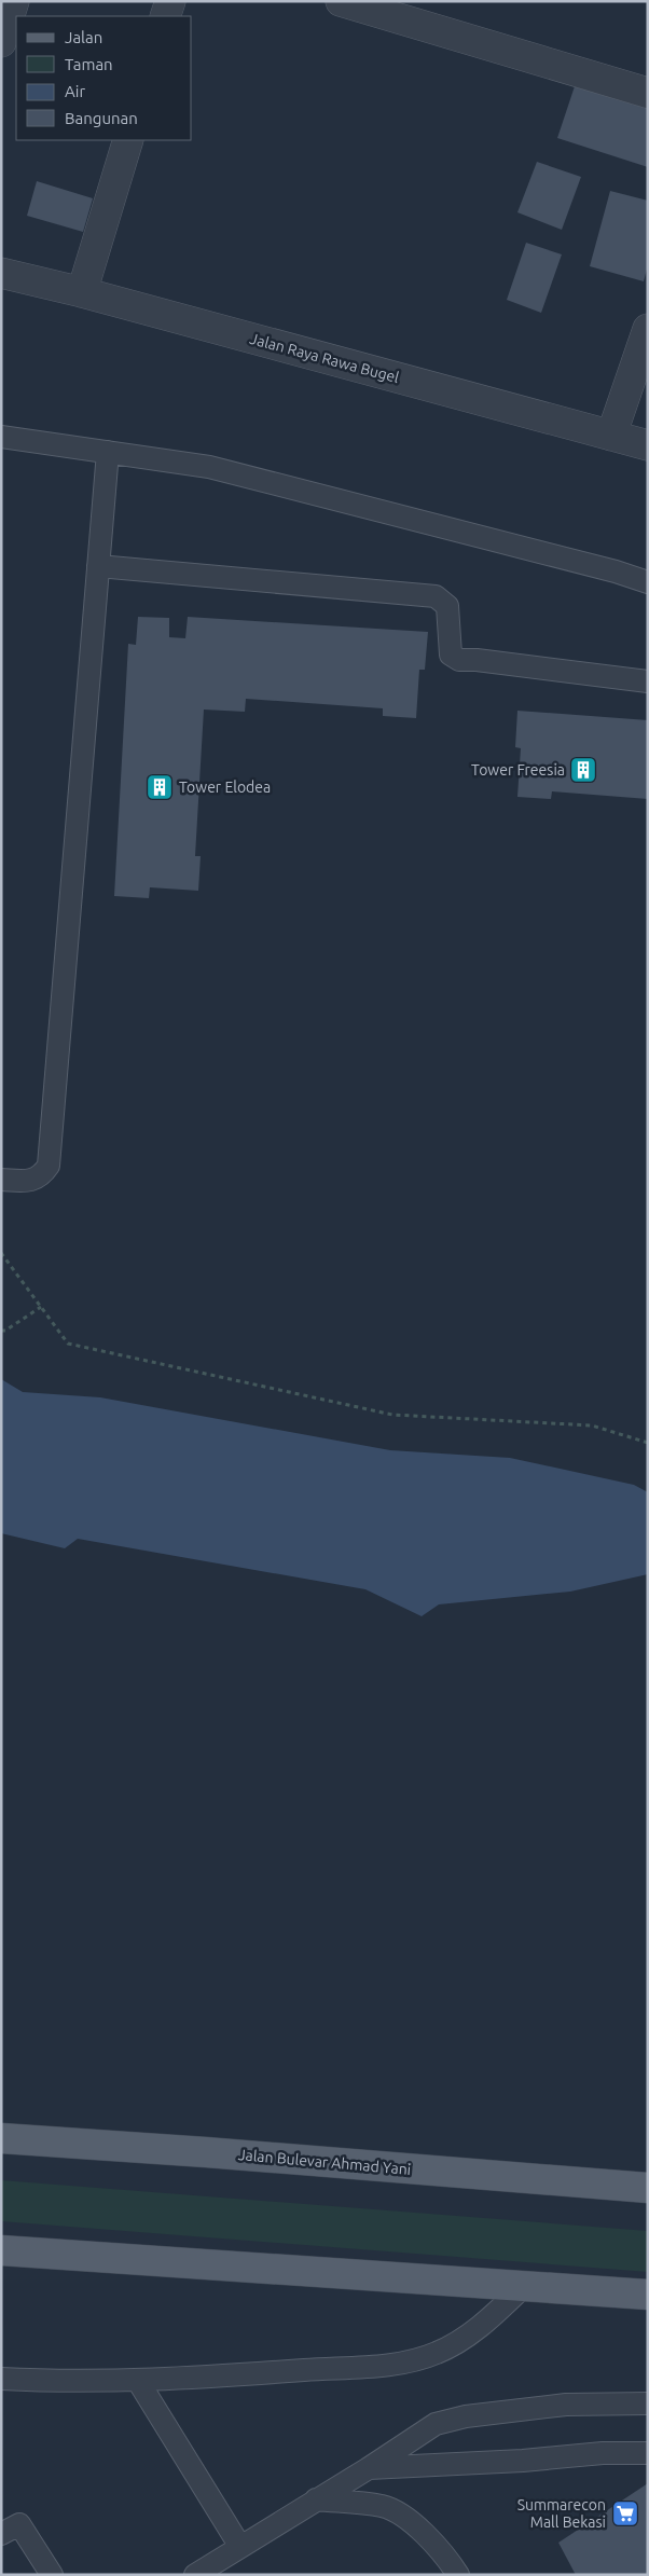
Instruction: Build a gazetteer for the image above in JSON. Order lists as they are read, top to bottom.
{
  "streets": {
    "main road": ["Jalan Bulevar Ahmad Yani"],
    "street": ["Jalan Raya Rawa Bugel"]
  },
  "places": {
    "building": ["Tower Freesia", "Tower Elodea"],
    "supermarket": ["Summarecon Mall Bekasi"]
  },
  "legend": [
    "Jalan",
    "Taman",
    "Air",
    "Bangunan"
  ]
}
